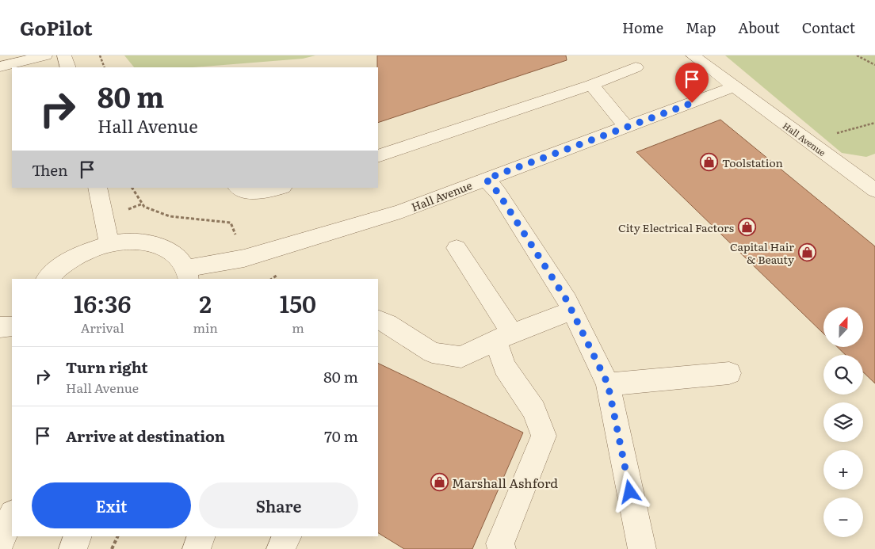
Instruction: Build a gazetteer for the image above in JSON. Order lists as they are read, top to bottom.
{
  "streets": {
    "street": ["Hall Avenue"]
  },
  "places": {
    "shop": [
      "Toolstation",
      "City Electrical Factors",
      "Capital Hair & Beauty",
      "Marshall Ashford"
    ]
  },
  "north": "top",
  "page": {
    "header": "GoPilot",
    "nav": [
      "Home",
      "Map",
      "About",
      "Contact"
    ],
    "turn": ["80 m", "Hall Avenue"],
    "then": "Then",
    "eta": [
      "16:36",
      "Arrival",
      "2",
      "min",
      "150",
      "m"
    ],
    "map_buttons": ["+", "−"],
    "list": [
      {
        "name": "Turn right",
        "note": "Hall Avenue",
        "value": "80 m"
      },
      {
        "name": "Arrive at destination",
        "value": "70 m"
      }
    ],
    "buttons": ["Exit", "Share"]
  }
}
